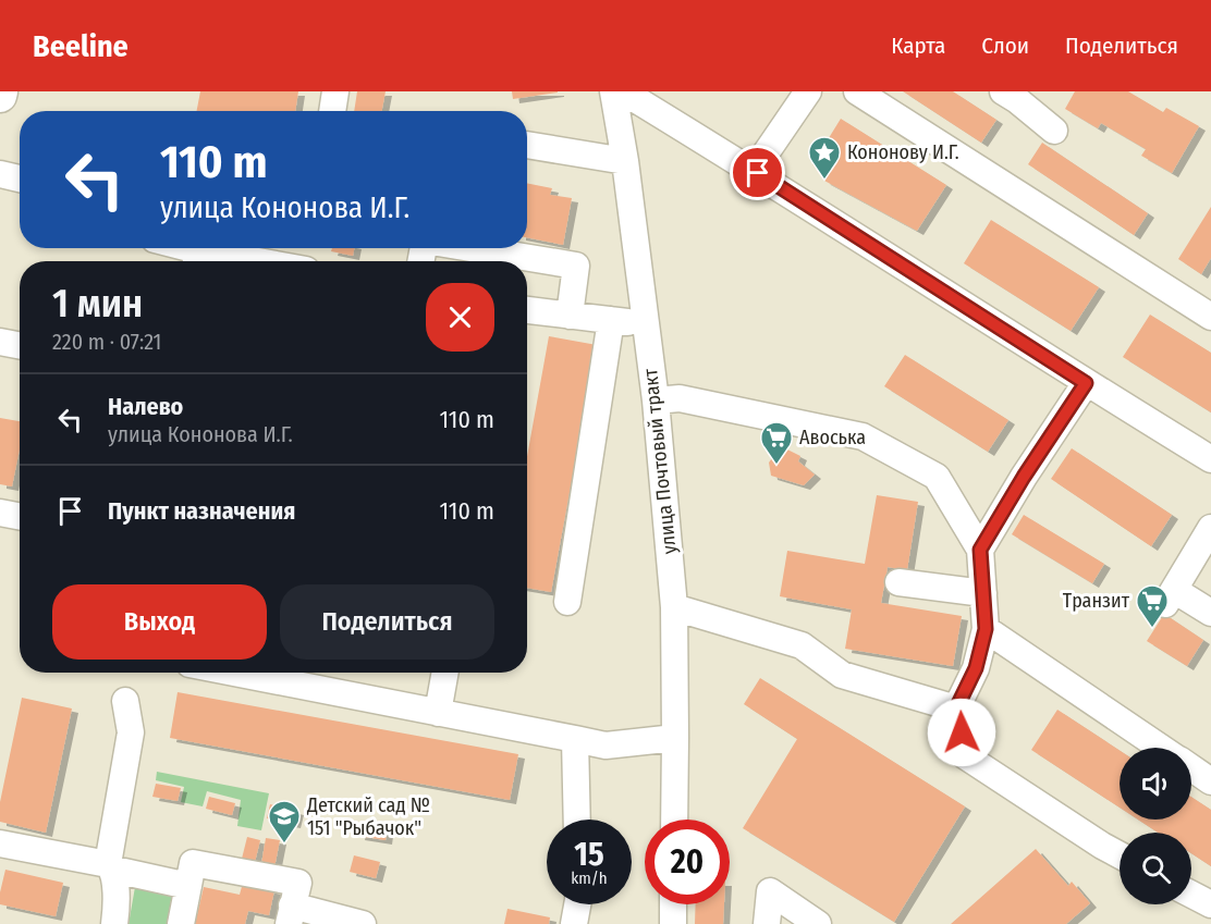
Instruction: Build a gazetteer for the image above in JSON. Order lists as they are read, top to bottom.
{
  "streets": {
    "street": ["улица Почтовый тракт"]
  },
  "places": {
    "place": ["Кононову И.Г."],
    "supermarket": ["Авоська", "Транзит"],
    "school or university": ["Детский сад № 151 \"Рыбачок\""]
  },
  "page": {
    "header": "Beeline",
    "nav": ["Карта", "Слои", "Поделиться"],
    "turn": ["110 m", "улица Кононова И.Г."],
    "heading": ["1 мин", "220 m · 07:21"],
    "list": [
      {
        "name": "Налево",
        "note": "улица Кононова И.Г.",
        "value": "110 m"
      },
      {
        "name": "Пункт назначения",
        "value": "110 m"
      }
    ],
    "buttons": ["Выход", "Поделиться"],
    "speed": "15 km/h",
    "limit": "20"
  }
}
